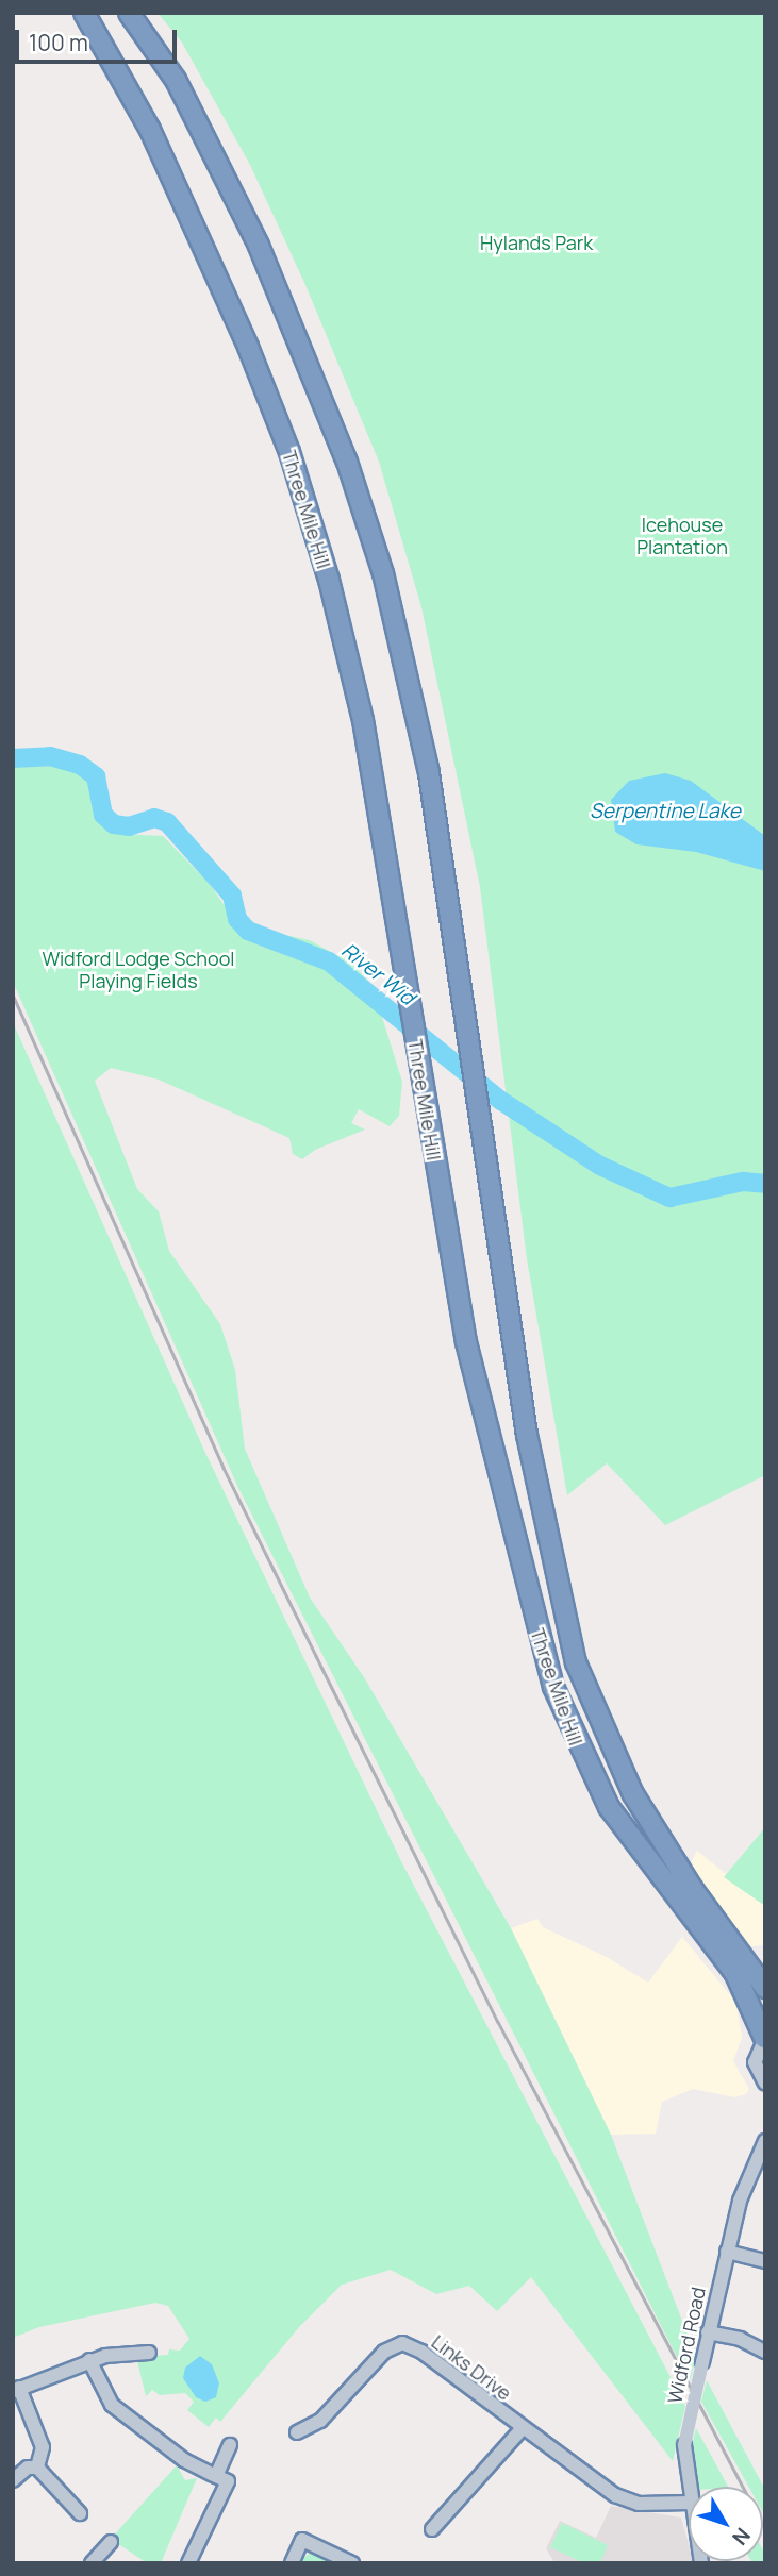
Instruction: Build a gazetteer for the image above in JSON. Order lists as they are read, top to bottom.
{
  "streets": {
    "highway": ["Three Mile Hill"],
    "street": ["Widford Road", "Links Drive"]
  },
  "water": ["Serpentine Lake", "River Wid"],
  "parks": ["Hylands Park", "Icehouse Plantation", "Widford Lodge School Playing Fields"],
  "scale_bar": "100 m",
  "north": "bottom right"
}
